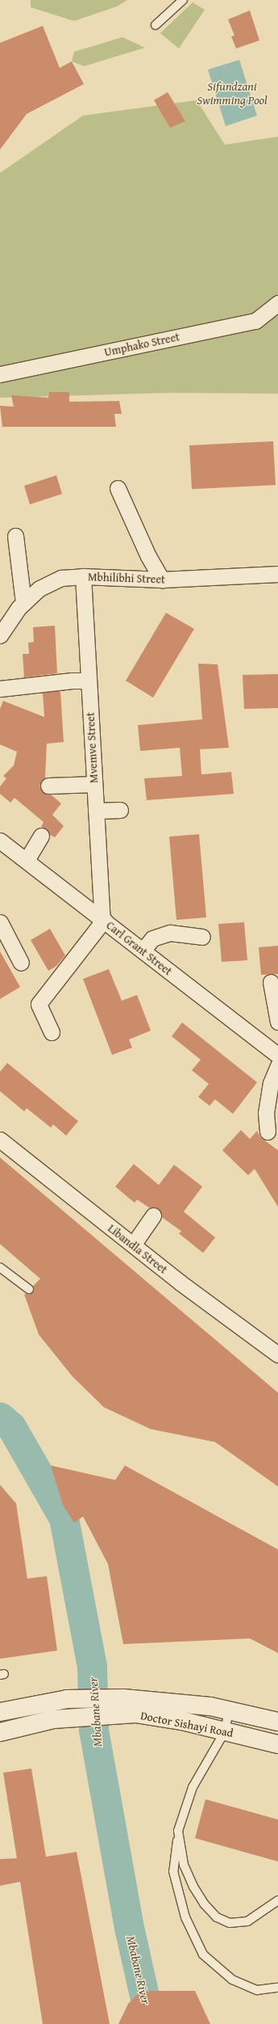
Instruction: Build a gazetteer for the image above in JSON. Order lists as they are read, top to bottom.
{
  "streets": {
    "main road": ["Doctor Sishayi Road"],
    "street": [
      "Umphako Street",
      "Mbhilibhi Street",
      "Mvemve Street",
      "Carl Grant Street",
      "Libandla Street"
    ]
  },
  "crossings": [
    ["Mbhilibhi Street", "Mvemve Street"],
    ["Mvemve Street", "Carl Grant Street"]
  ],
  "water": ["Sifundzani Swimming Pool", "Mbabane River"]
}
